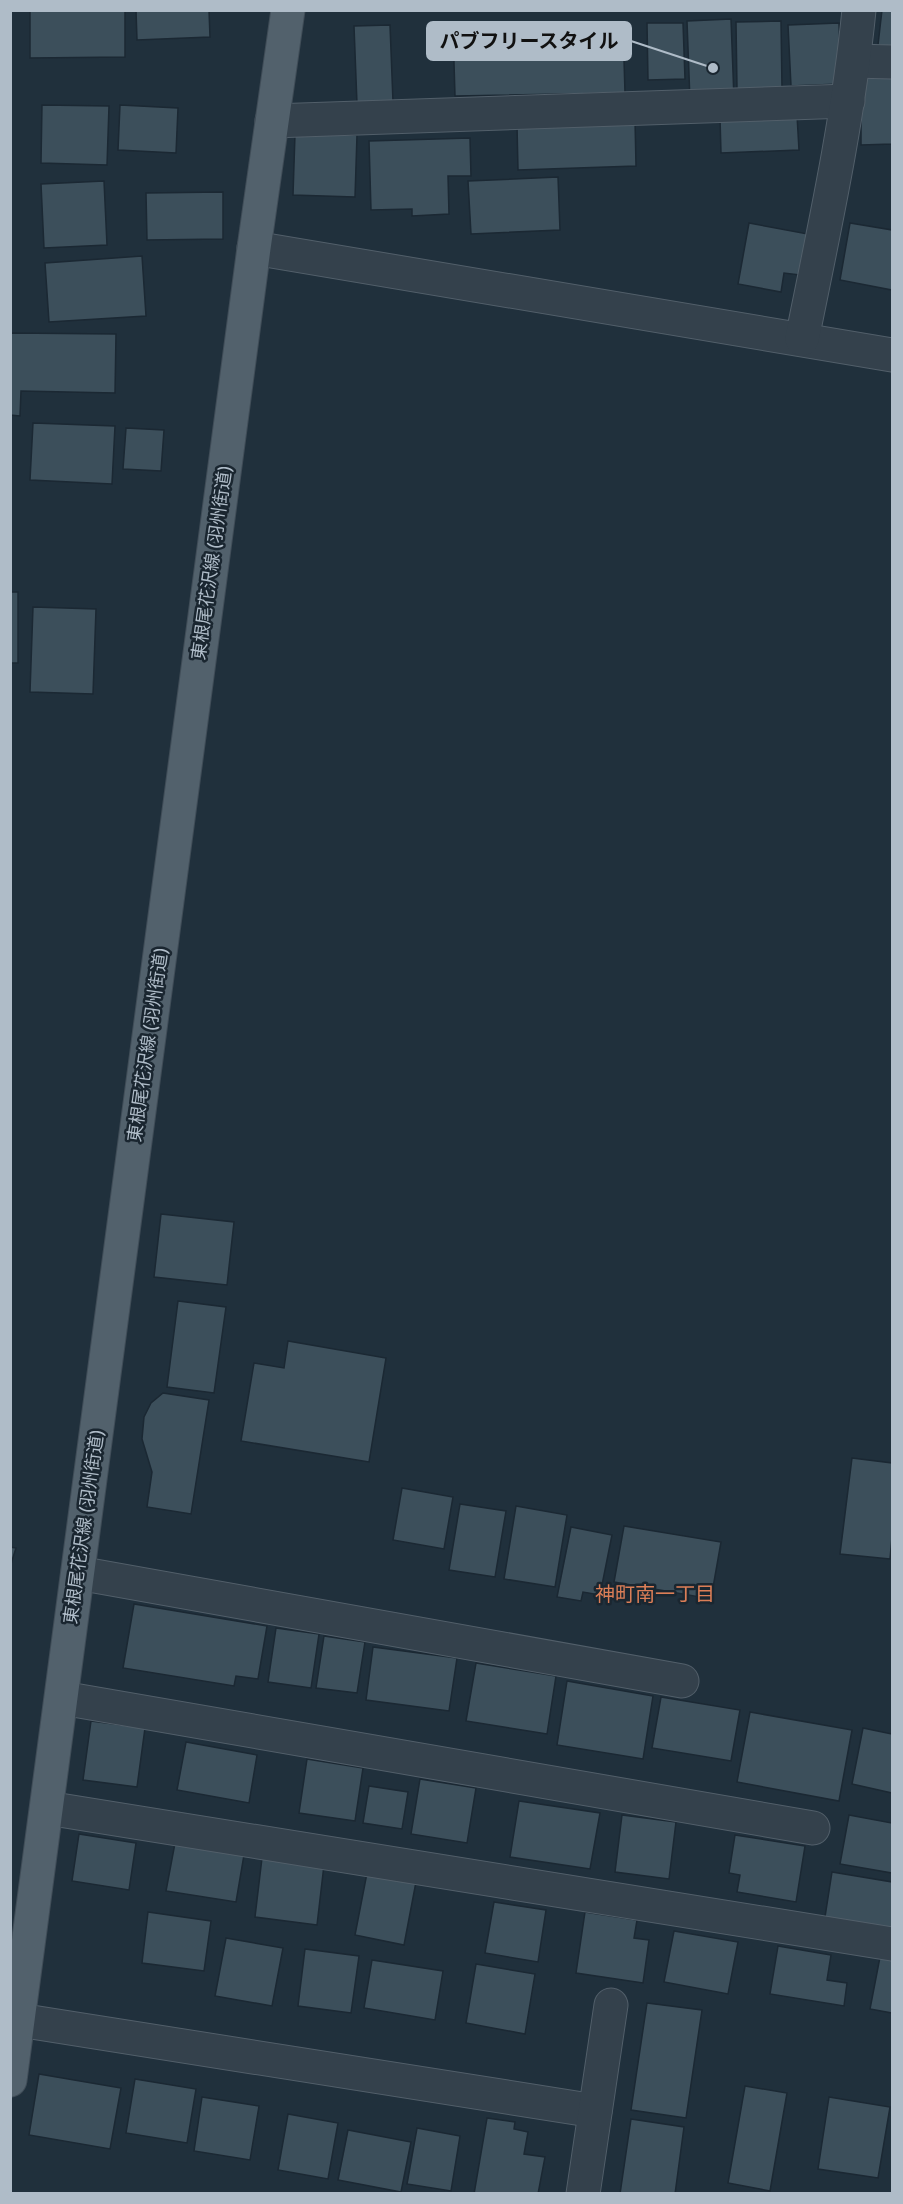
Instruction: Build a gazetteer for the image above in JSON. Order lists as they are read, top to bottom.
{
  "streets": {
    "main road": ["東根尾花沢線 (羽州街道)"]
  },
  "districts": ["神町南一丁目"],
  "places": ["パブフリースタイル"]
}
